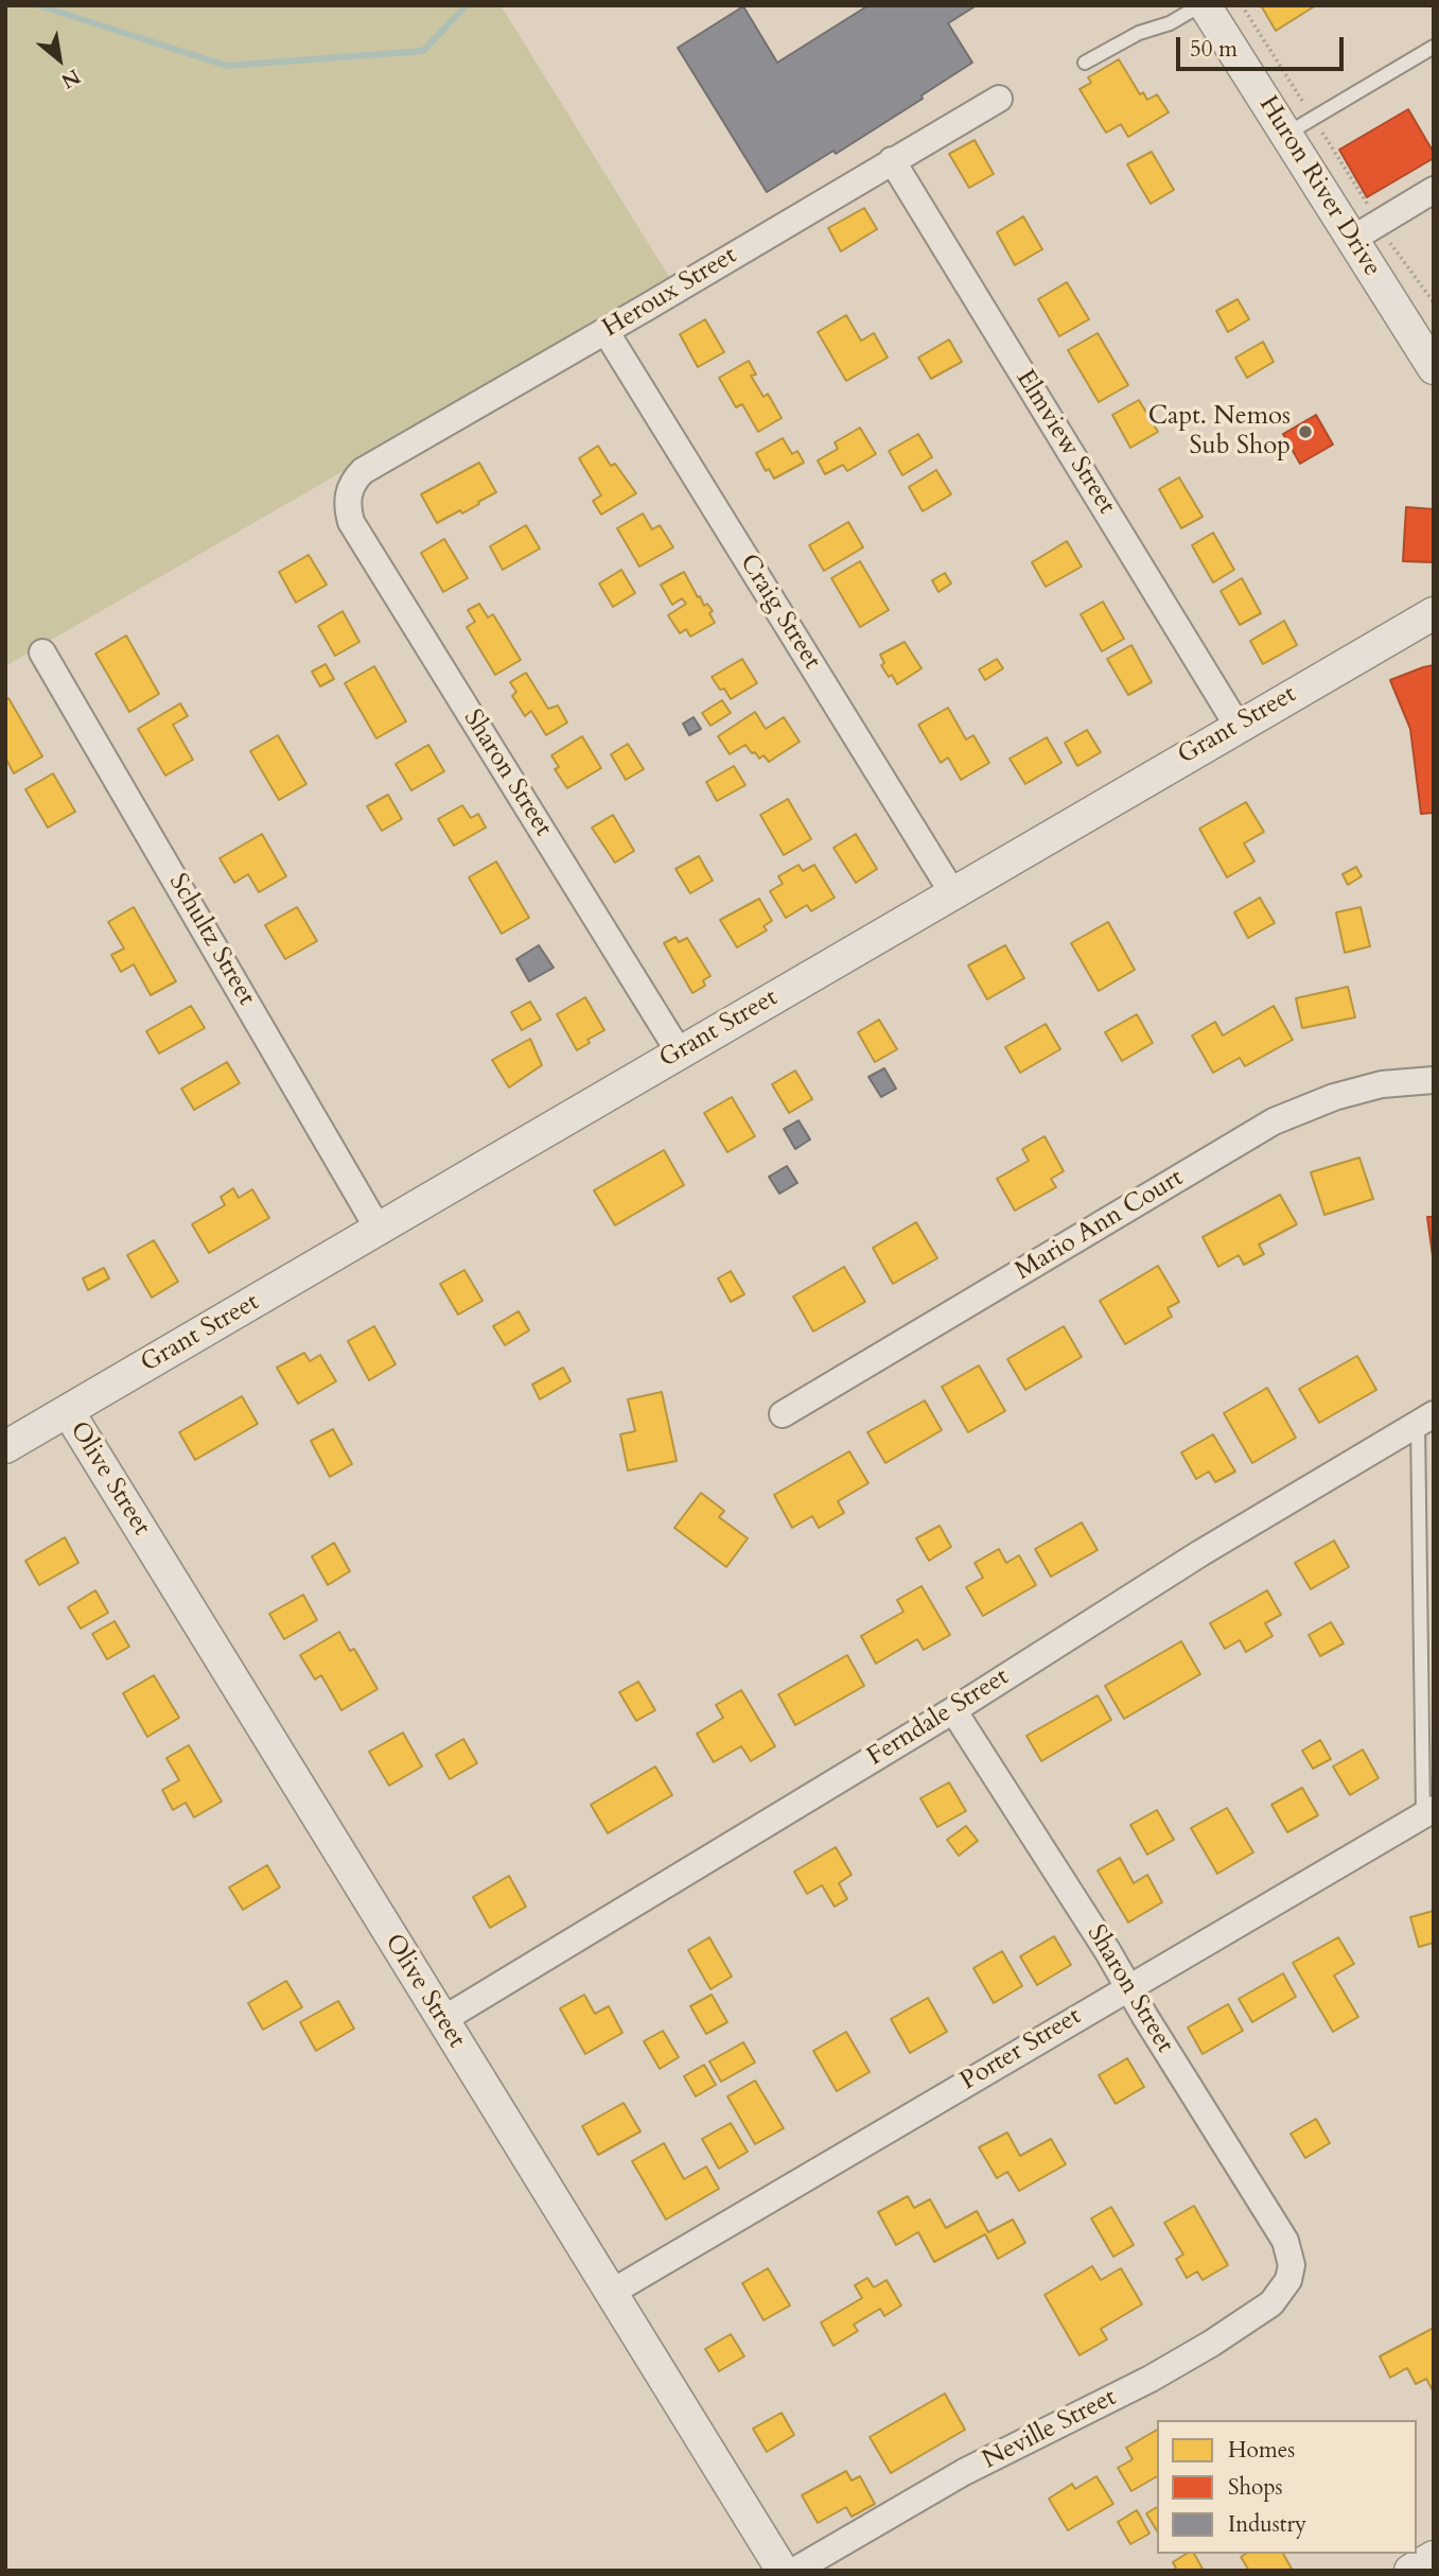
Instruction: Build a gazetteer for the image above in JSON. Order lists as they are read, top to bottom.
{
  "streets": {
    "street": [
      "Huron River Drive",
      "Heroux Street",
      "Elmview Street",
      "Craig Street",
      "Grant Street",
      "Sharon Street",
      "Schultz Street",
      "Mario Ann Court",
      "Olive Street",
      "Ferndale Street",
      "Porter Street",
      "Neville Street"
    ]
  },
  "crossings": [
    ["Heroux Street", "Elmview Street"],
    ["Heroux Street", "Craig Street"],
    ["Heroux Street", "Sharon Street"],
    ["Elmview Street", "Grant Street"],
    ["Craig Street", "Grant Street"],
    ["Grant Street", "Sharon Street"],
    ["Grant Street", "Schultz Street"],
    ["Grant Street", "Olive Street"],
    ["Sharon Street", "Ferndale Street"],
    ["Sharon Street", "Porter Street"],
    ["Sharon Street", "Neville Street"],
    ["Olive Street", "Ferndale Street"],
    ["Olive Street", "Porter Street"]
  ],
  "places": ["Capt. Nemos Sub Shop"],
  "legend": ["Homes", "Shops", "Industry"],
  "scale_bar": "50 m",
  "north": "bottom right"
}
